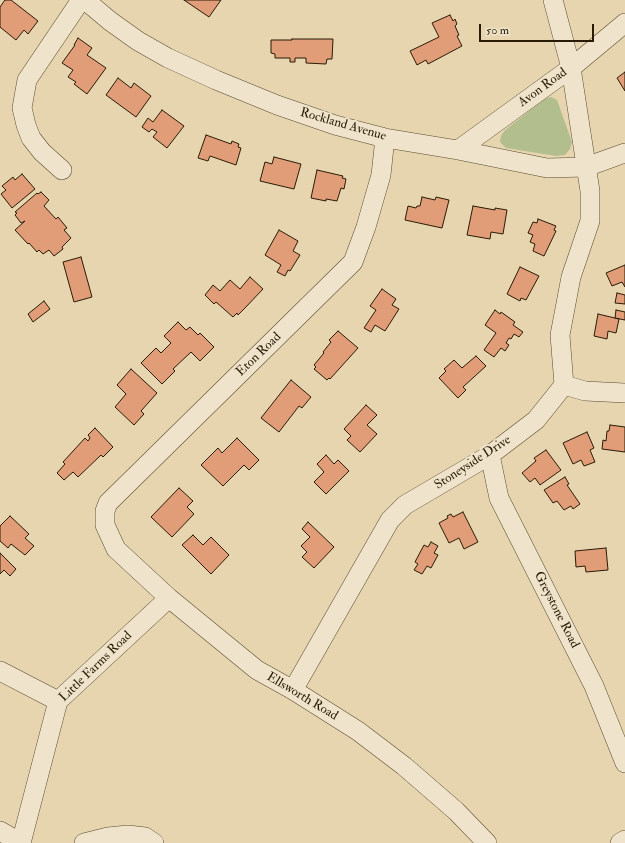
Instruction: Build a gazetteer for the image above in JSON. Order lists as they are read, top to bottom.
{
  "streets": {
    "street": [
      "Avon Road",
      "Rockland Avenue",
      "Eton Road",
      "Stoneyside Drive",
      "Greystone Road",
      "Little Farms Road",
      "Ellsworth Road"
    ]
  },
  "crossings": [
    ["Avon Road", "Rockland Avenue"],
    ["Rockland Avenue", "Eton Road"],
    ["Eton Road", "Ellsworth Road"],
    ["Stoneyside Drive", "Greystone Road"],
    ["Stoneyside Drive", "Ellsworth Road"],
    ["Little Farms Road", "Ellsworth Road"]
  ],
  "scale_bar": "50 m"
}
